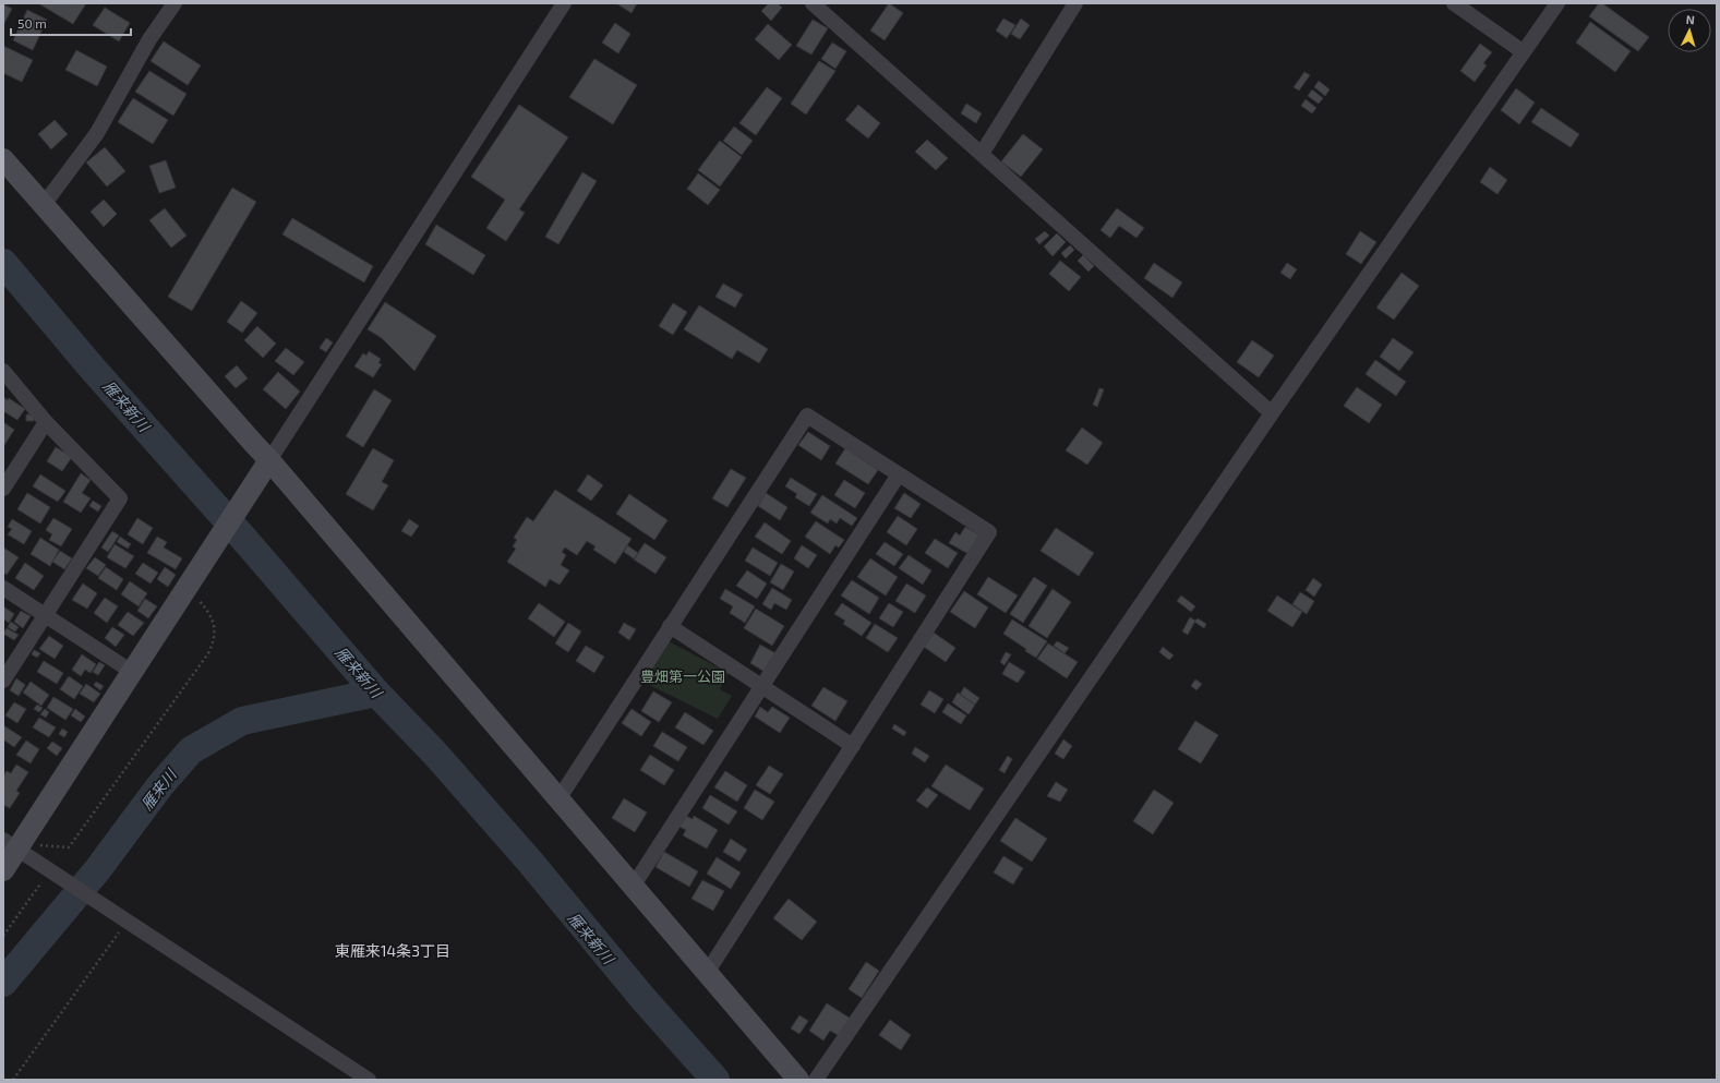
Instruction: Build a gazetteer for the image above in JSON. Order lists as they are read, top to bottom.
{
  "districts": ["東雁来14条3丁目"],
  "water": ["雁来新川", "雁来川"],
  "parks": ["豊畑第一公園"],
  "scale_bar": "50 m",
  "north": "top"
}
